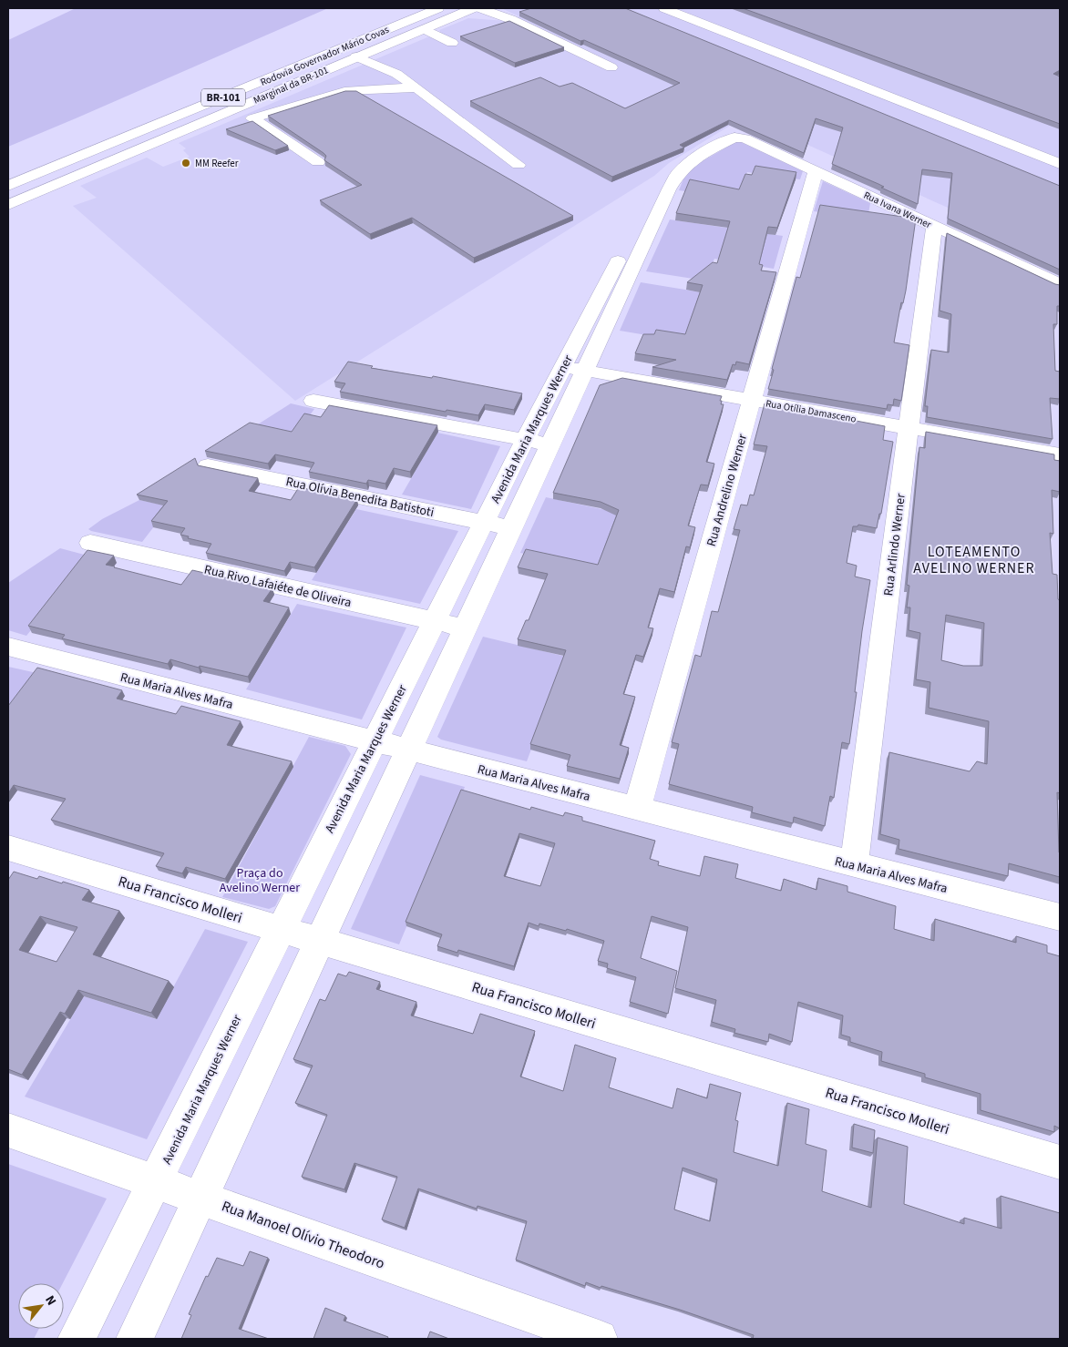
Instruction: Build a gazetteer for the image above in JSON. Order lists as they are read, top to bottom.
{
  "streets": {
    "main road": [
      "Rodovia Governador Mário Covas",
      "Marginal da BR-101",
      "BR-101",
      "Rua Ivana Werner",
      "Rua Otília Damasceno",
      "Avenida Maria Marques Werner",
      "Rua Andrelino Werner",
      "Rua Olívia Benedita Batistoti",
      "Rua Arlindo Werner",
      "Rua Rivo Lafaiéte de Oliveira",
      "Rua Maria Alves Mafra",
      "Rua Francisco Molleri",
      "Rua Manoel Olívio Theodoro"
    ]
  },
  "crossings": [
    ["Rua Ivana Werner", "Avenida Maria Marques Werner"],
    ["Rua Ivana Werner", "Rua Andrelino Werner"],
    ["Rua Ivana Werner", "Rua Arlindo Werner"],
    ["Rua Otília Damasceno", "Avenida Maria Marques Werner"],
    ["Rua Otília Damasceno", "Rua Andrelino Werner"],
    ["Rua Otília Damasceno", "Rua Arlindo Werner"],
    ["Avenida Maria Marques Werner", "Rua Olívia Benedita Batistoti"],
    ["Avenida Maria Marques Werner", "Rua Rivo Lafaiéte de Oliveira"],
    ["Avenida Maria Marques Werner", "Rua Maria Alves Mafra"],
    ["Avenida Maria Marques Werner", "Rua Francisco Molleri"],
    ["Avenida Maria Marques Werner", "Rua Manoel Olívio Theodoro"],
    ["Rua Andrelino Werner", "Rua Maria Alves Mafra"],
    ["Rua Arlindo Werner", "Rua Maria Alves Mafra"]
  ],
  "districts": ["LOTEAMENTO AVELINO WERNER"],
  "parks": ["Praça do Avelino Werner"],
  "places": ["MM Reefer"],
  "north": "top right"
}
